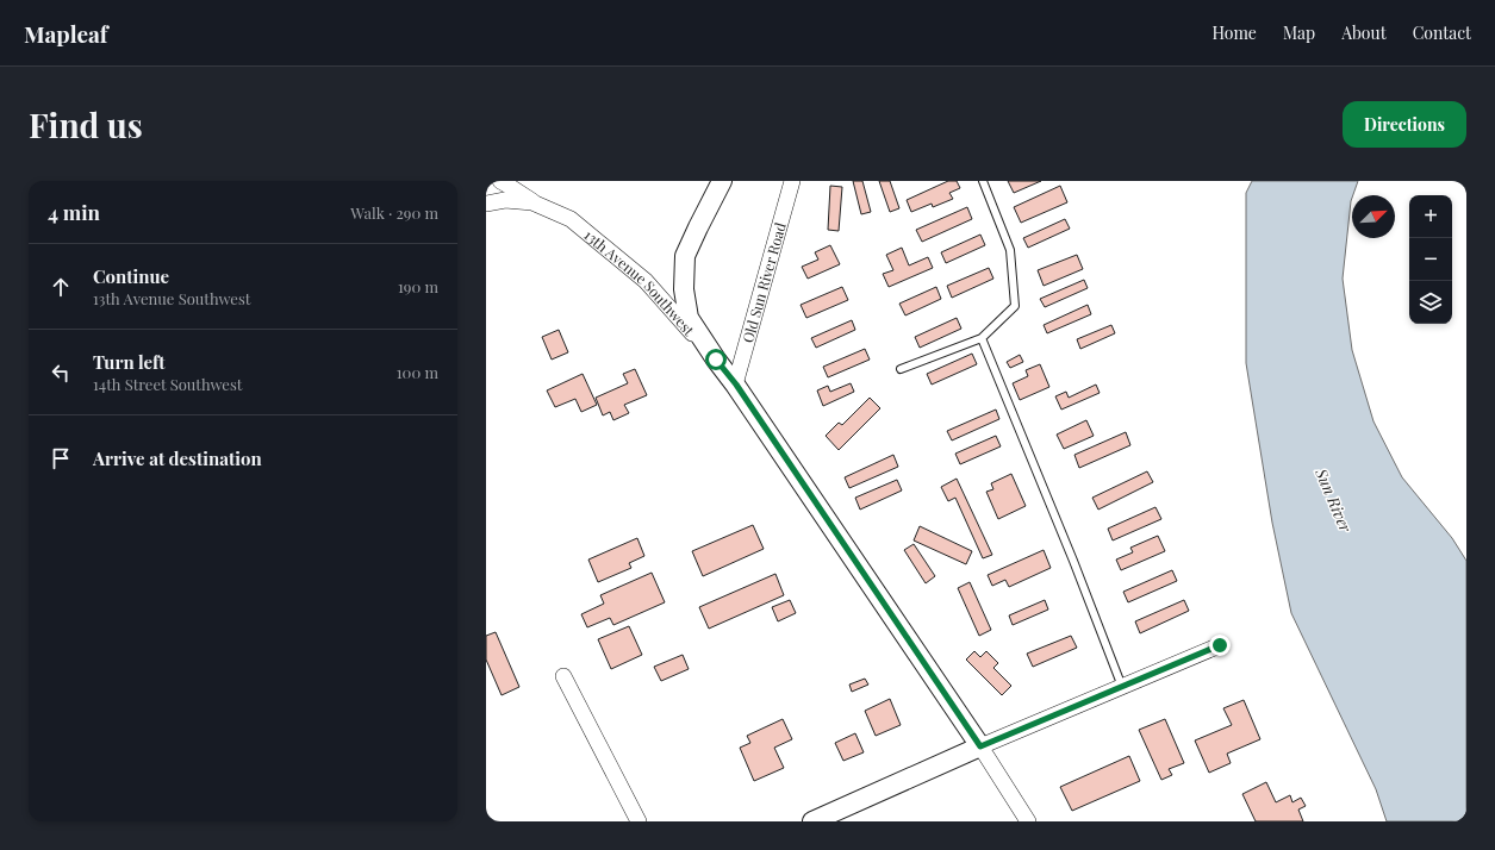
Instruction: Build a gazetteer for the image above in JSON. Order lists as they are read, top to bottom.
{
  "streets": {
    "street": ["Old Sun River Road", "13th Avenue Southwest"]
  },
  "crossings": [
    ["Old Sun River Road", "13th Avenue Southwest"]
  ],
  "water": ["Sun River"],
  "north": "top right",
  "page": {
    "header": "Mapleaf",
    "nav": [
      "Home",
      "Map",
      "About",
      "Contact"
    ],
    "buttons": "Directions",
    "title": "Find us",
    "heading": ["4 min", "Walk · 290 m"],
    "map_buttons": ["+", "−"],
    "list": [
      ["Continue", "13th Avenue Southwest", "190 m"],
      ["Turn left", "14th Street Southwest", "100 m"],
      "Arrive at destination"
    ]
  }
}
